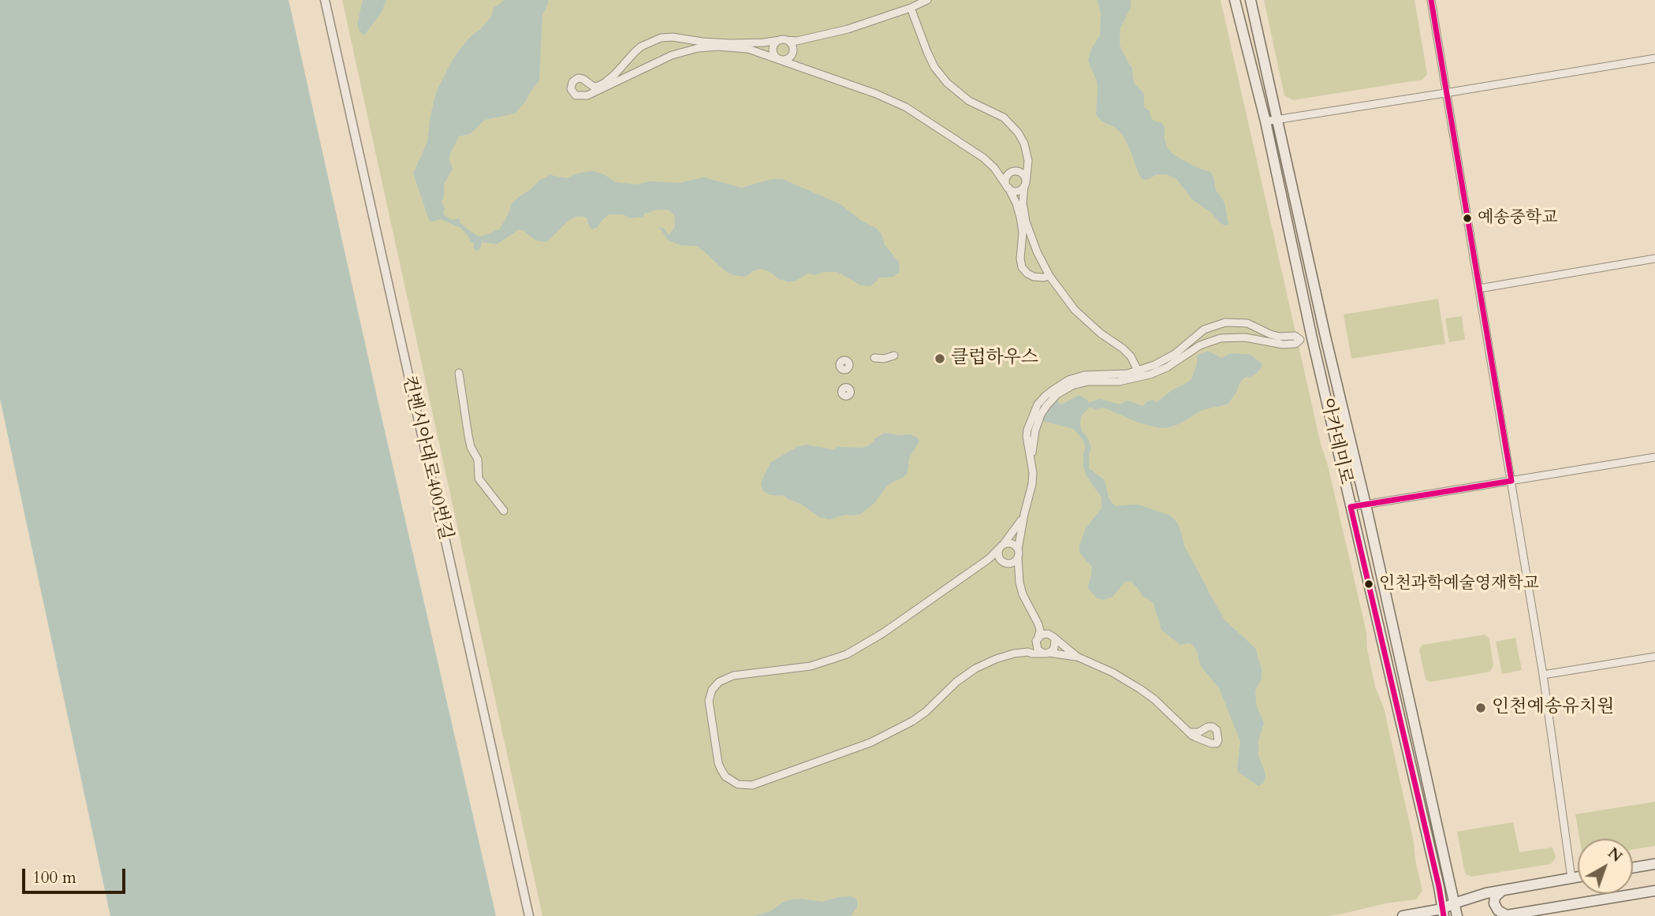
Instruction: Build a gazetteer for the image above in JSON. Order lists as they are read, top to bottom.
{
  "streets": {
    "main road": ["아카데미로"],
    "street": ["컨벤시아대로400번길"]
  },
  "places": [
    "예송중학교",
    "클럽하우스",
    "인천과학예술영재학교",
    "인천예송유치원"
  ],
  "scale_bar": "100 m",
  "north": "top right"
}
